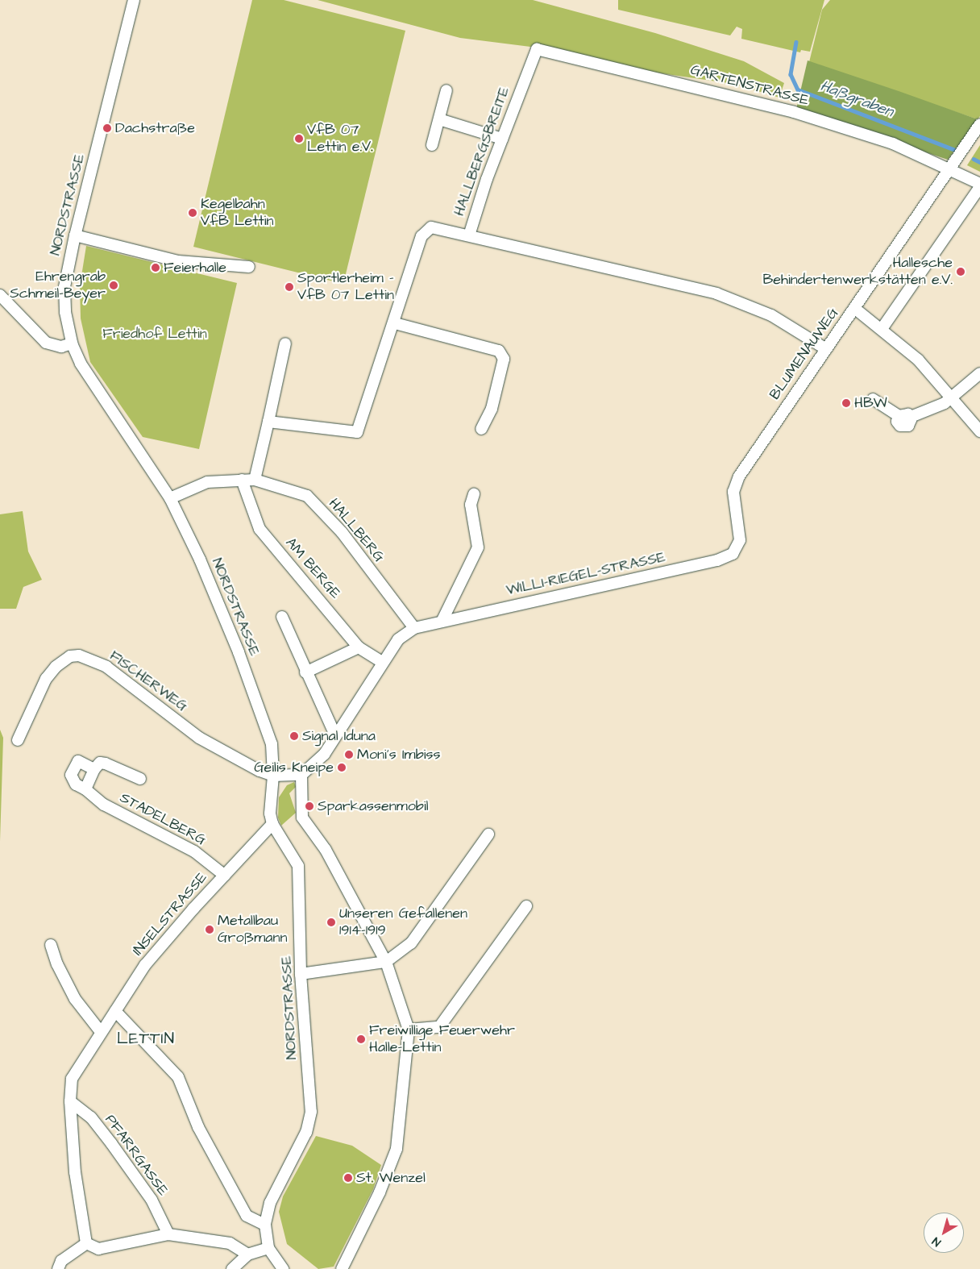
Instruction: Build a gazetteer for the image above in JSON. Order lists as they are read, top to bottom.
{
  "streets": {
    "street": [
      "GARTENSTRASSE",
      "HALLBERGSBREITE",
      "NORDSTRASSE",
      "BLUMENAUWEG",
      "HALLBERG",
      "AM BERGE",
      "WILLI-RIEGEL-STRASSE",
      "FISCHERWEG",
      "STADELBERG",
      "INSELSTRASSE",
      "PFARRGASSE"
    ]
  },
  "crossings": [
    ["GARTENSTRASSE", "HALLBERGSBREITE"],
    ["GARTENSTRASSE", "BLUMENAUWEG"],
    ["NORDSTRASSE", "HALLBERG"],
    ["NORDSTRASSE", "FISCHERWEG"],
    ["NORDSTRASSE", "INSELSTRASSE"],
    ["BLUMENAUWEG", "WILLI-RIEGEL-STRASSE"],
    ["HALLBERG", "AM BERGE"],
    ["HALLBERG", "WILLI-RIEGEL-STRASSE"],
    ["AM BERGE", "WILLI-RIEGEL-STRASSE"],
    ["STADELBERG", "INSELSTRASSE"],
    ["INSELSTRASSE", "PFARRGASSE"]
  ],
  "districts": ["LETTIN"],
  "water": ["Haßgraben"],
  "parks": ["Friedhof Lettin"],
  "places": [
    "Dachstraße",
    "VfB 07 Lettin e.V.",
    "Kegelbahn VfB Lettin",
    "Feierhalle",
    "Hallesche Behindertenwerkstätten e.V.",
    "Ehrengrab Schmeil-Beyer",
    "Sportlerheim - VfB 07 Lettin",
    "HBW",
    "Signal Iduna",
    "Moni's Imbiss",
    "Geilis Kneipe",
    "Sparkassenmobil",
    "Unseren Gefallenen 1914-1919",
    "Metallbau Großmann",
    "Freiwillige Feuerwehr Halle-Lettin",
    "St. Wenzel"
  ],
  "north": "bottom left"
}
